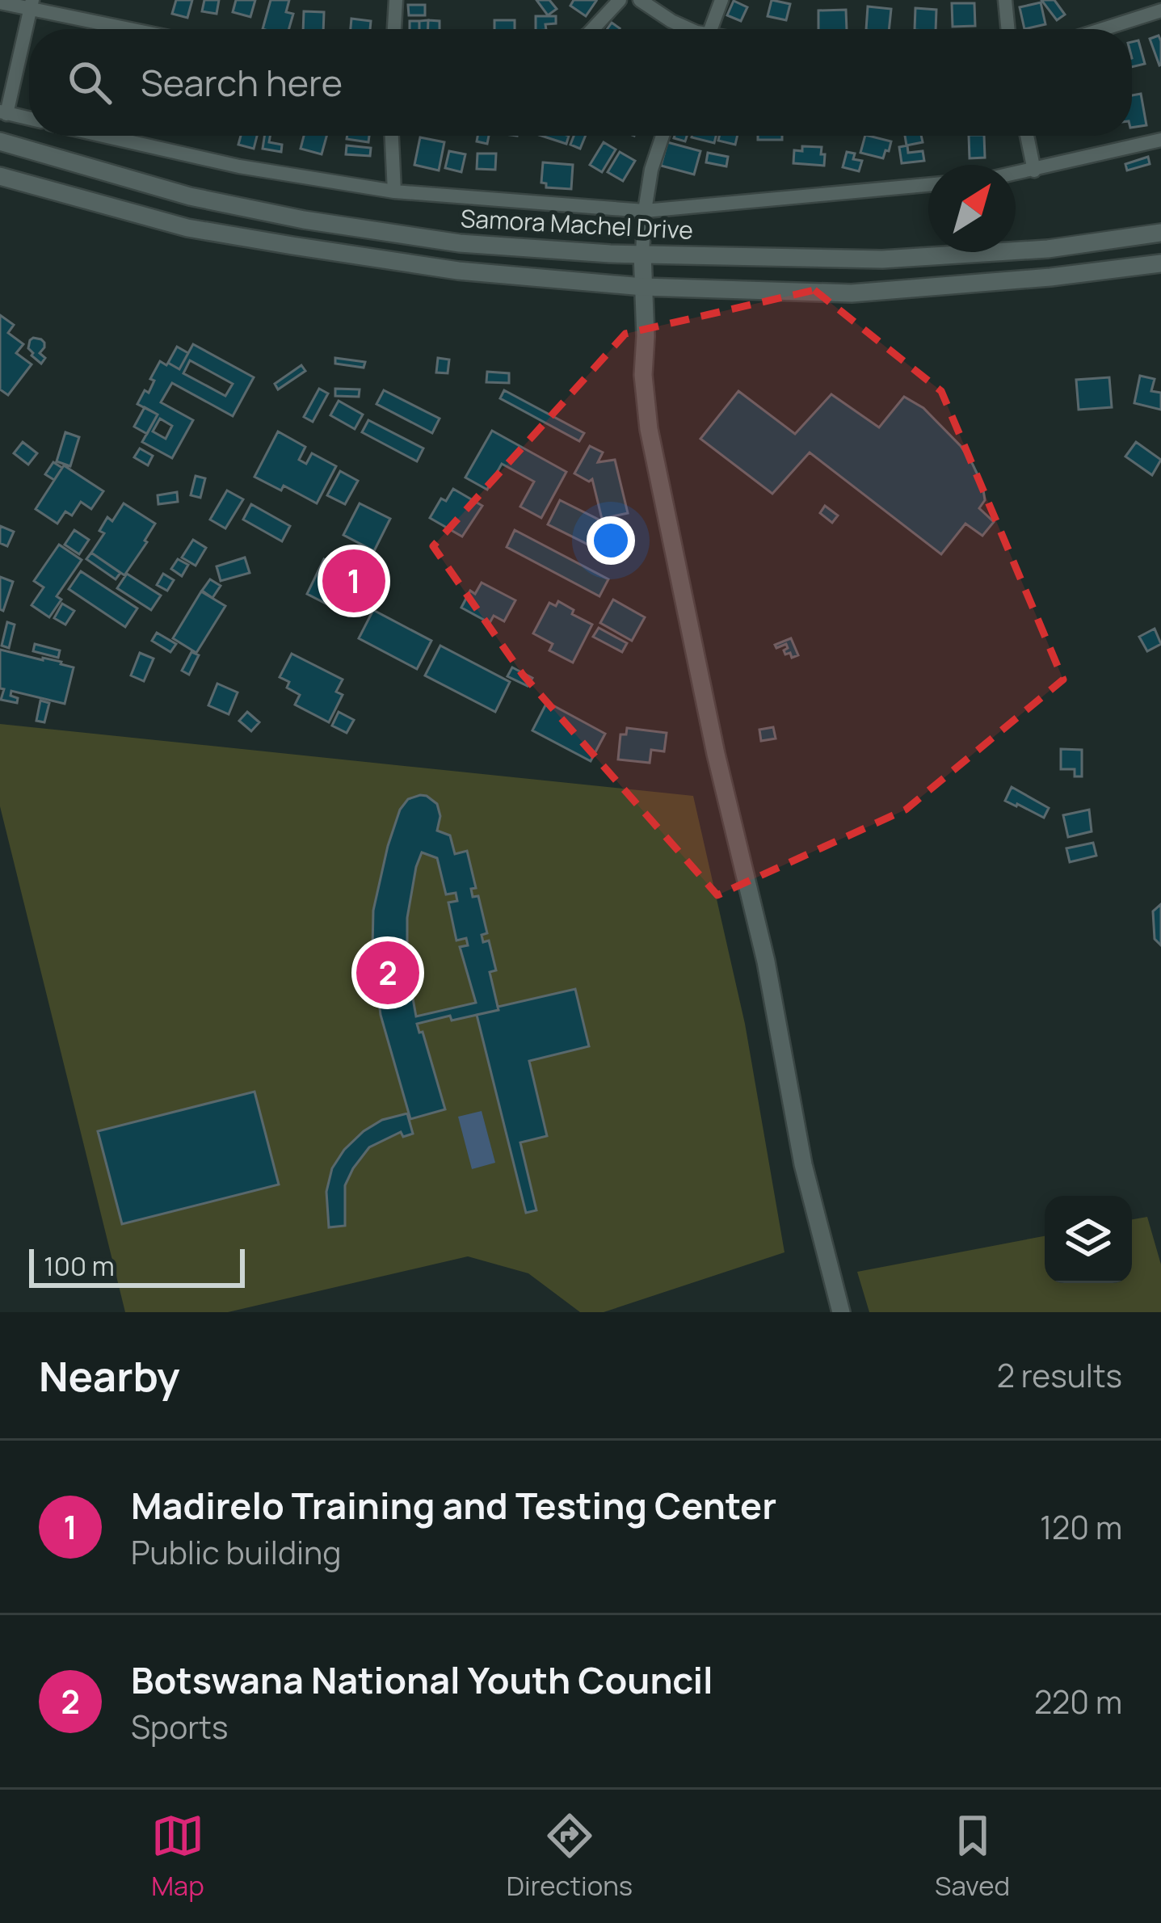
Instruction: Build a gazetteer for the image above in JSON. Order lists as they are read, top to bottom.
{
  "streets": {
    "main road": ["Samora Machel Drive"]
  },
  "scale_bar": "100 m",
  "north": "top right",
  "page": {
    "search": "Search here",
    "pins": ["1", "2"],
    "scale": "100 m",
    "heading": ["Nearby", "2 results"],
    "list": [
      {
        "mark": "1",
        "name": "Madirelo Training and Testing Center",
        "note": "Public building",
        "value": "120 m"
      },
      {
        "mark": "2",
        "name": "Botswana National Youth Council",
        "note": "Sports",
        "value": "220 m"
      }
    ],
    "nav": ["Map", "Directions", "Saved"]
  }
}
